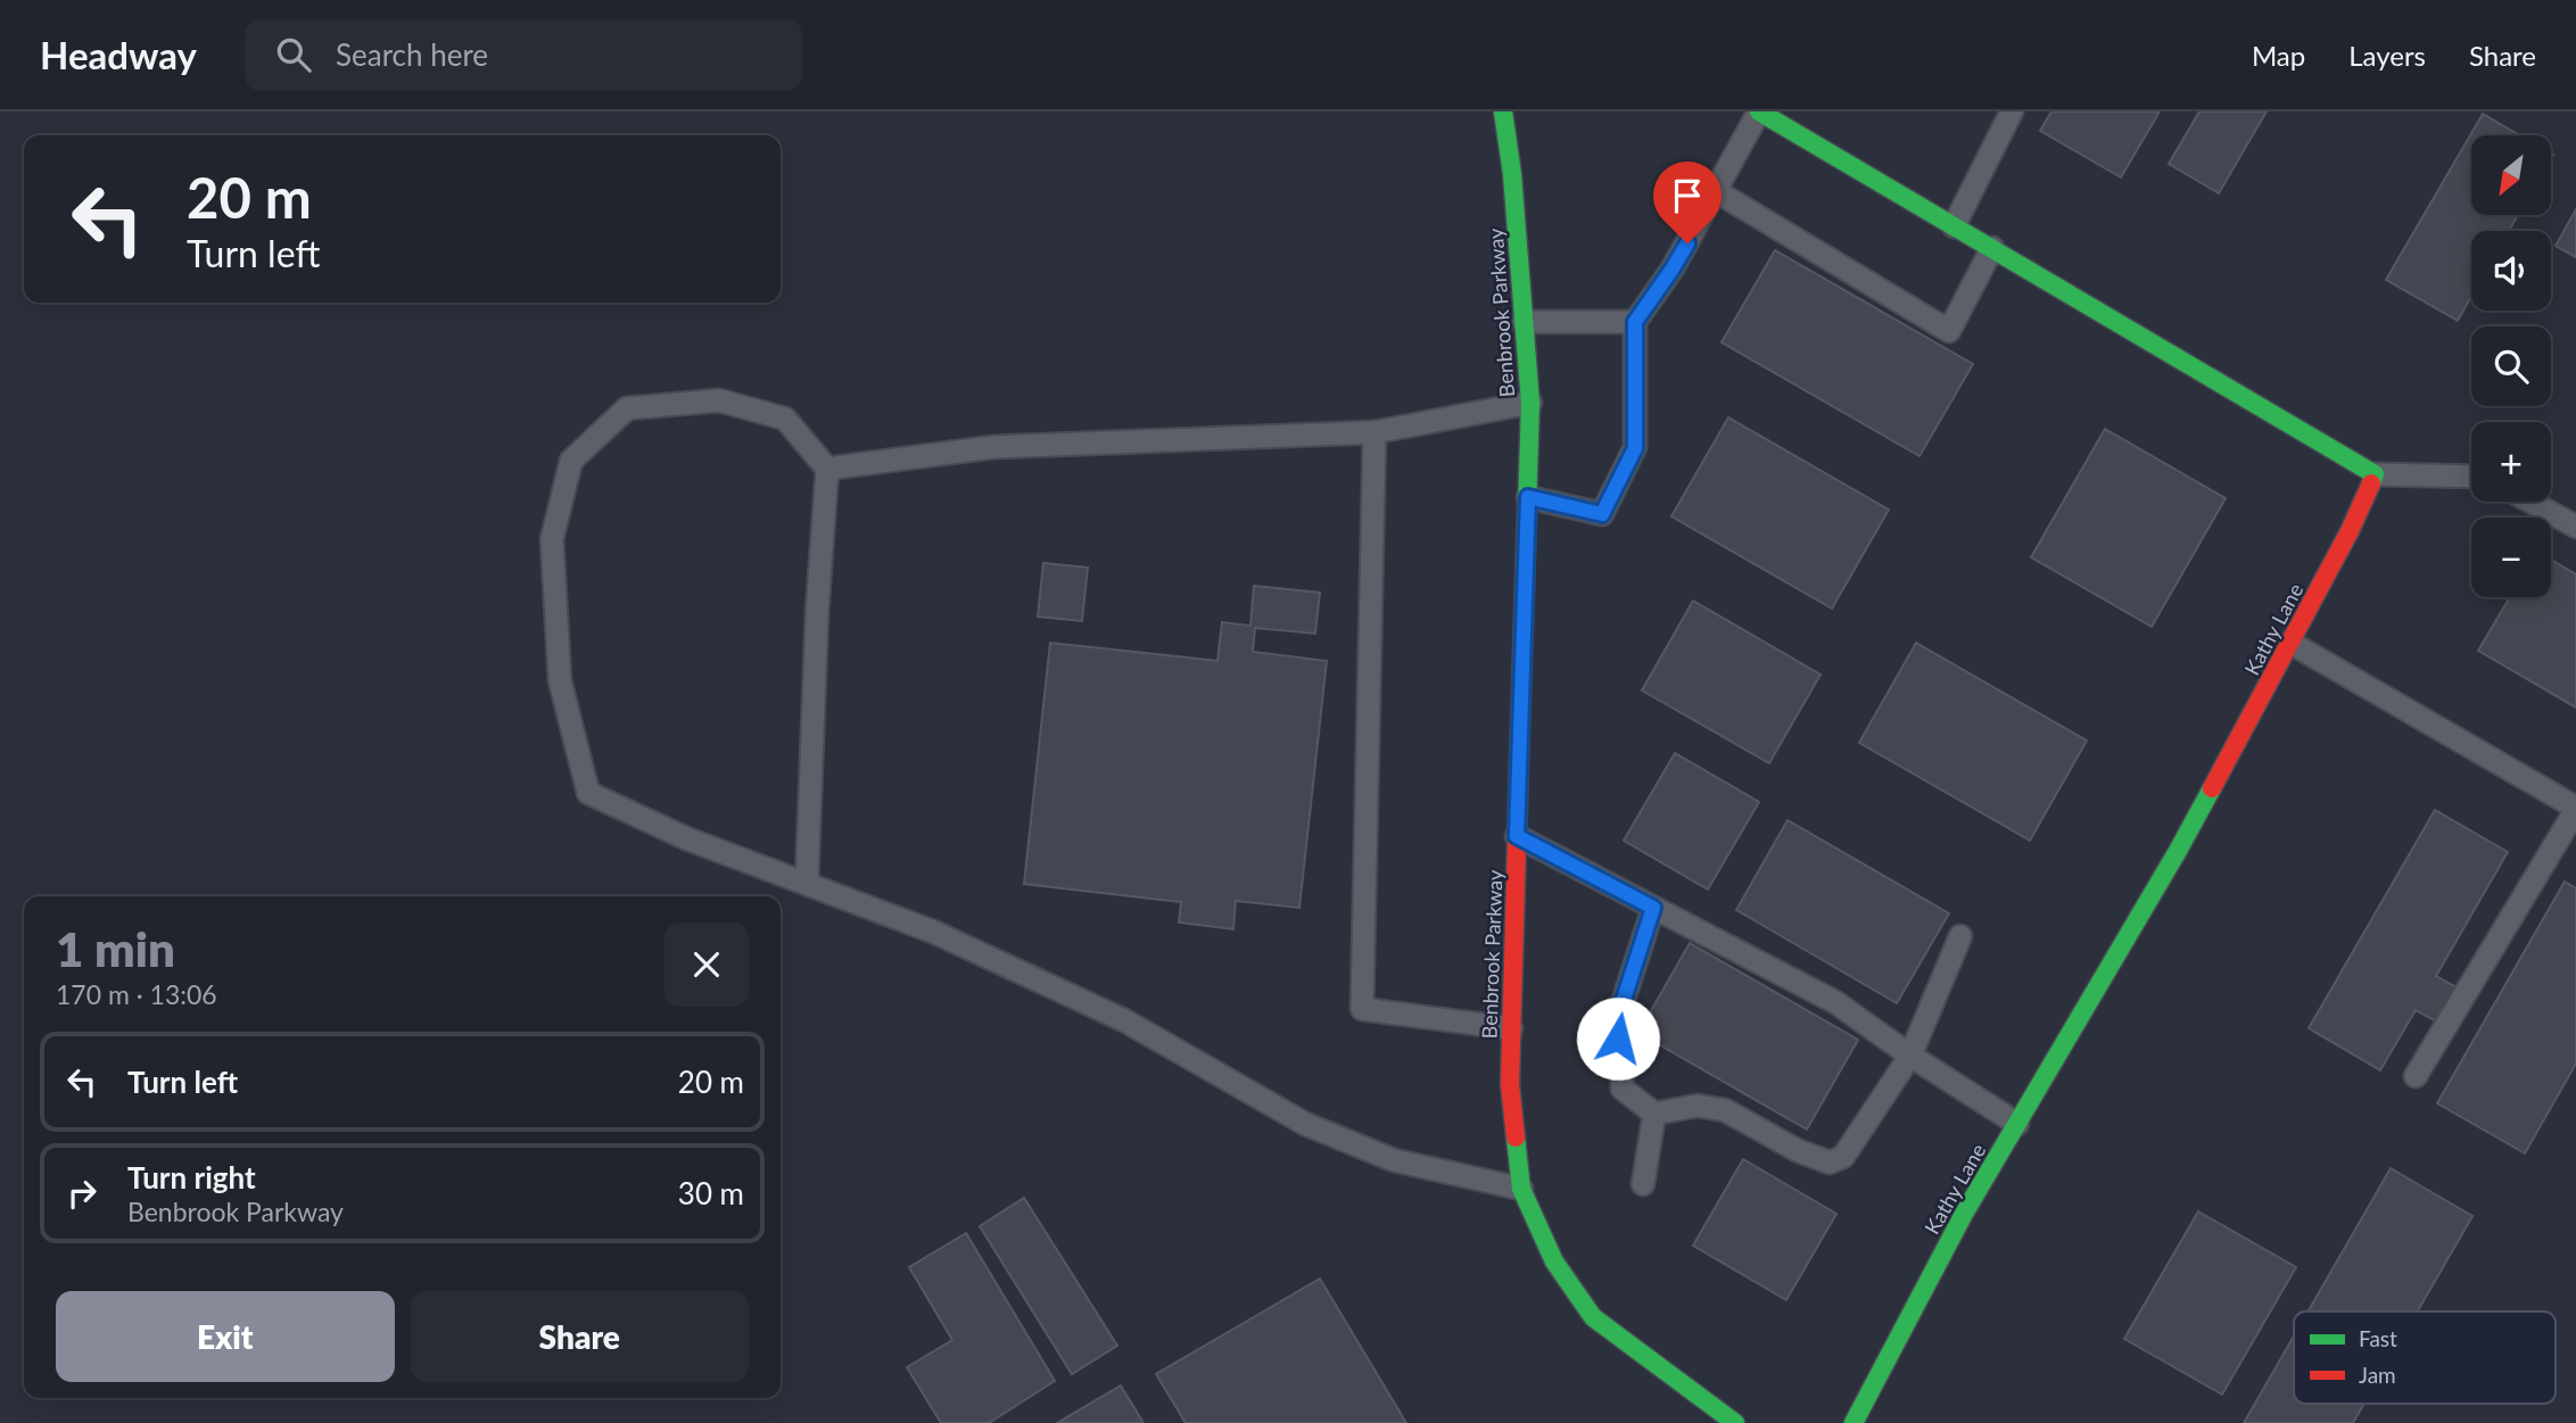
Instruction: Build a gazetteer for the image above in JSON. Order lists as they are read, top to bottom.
{
  "streets": {
    "street": ["Benbrook Parkway", "Kathy Lane"]
  },
  "legend": ["Fast", "Jam"],
  "north": "bottom left",
  "page": {
    "header": "Headway",
    "search": "Search here",
    "nav": ["Map", "Layers", "Share"],
    "map_buttons": ["+", "−"],
    "turn": ["20 m", "Turn left"],
    "heading": ["1 min", "170 m · 13:06"],
    "list": [
      {
        "name": "Turn left",
        "value": "20 m"
      },
      {
        "name": "Turn right",
        "note": "Benbrook Parkway",
        "value": "30 m"
      }
    ],
    "buttons": ["Exit", "Share"]
  }
}
